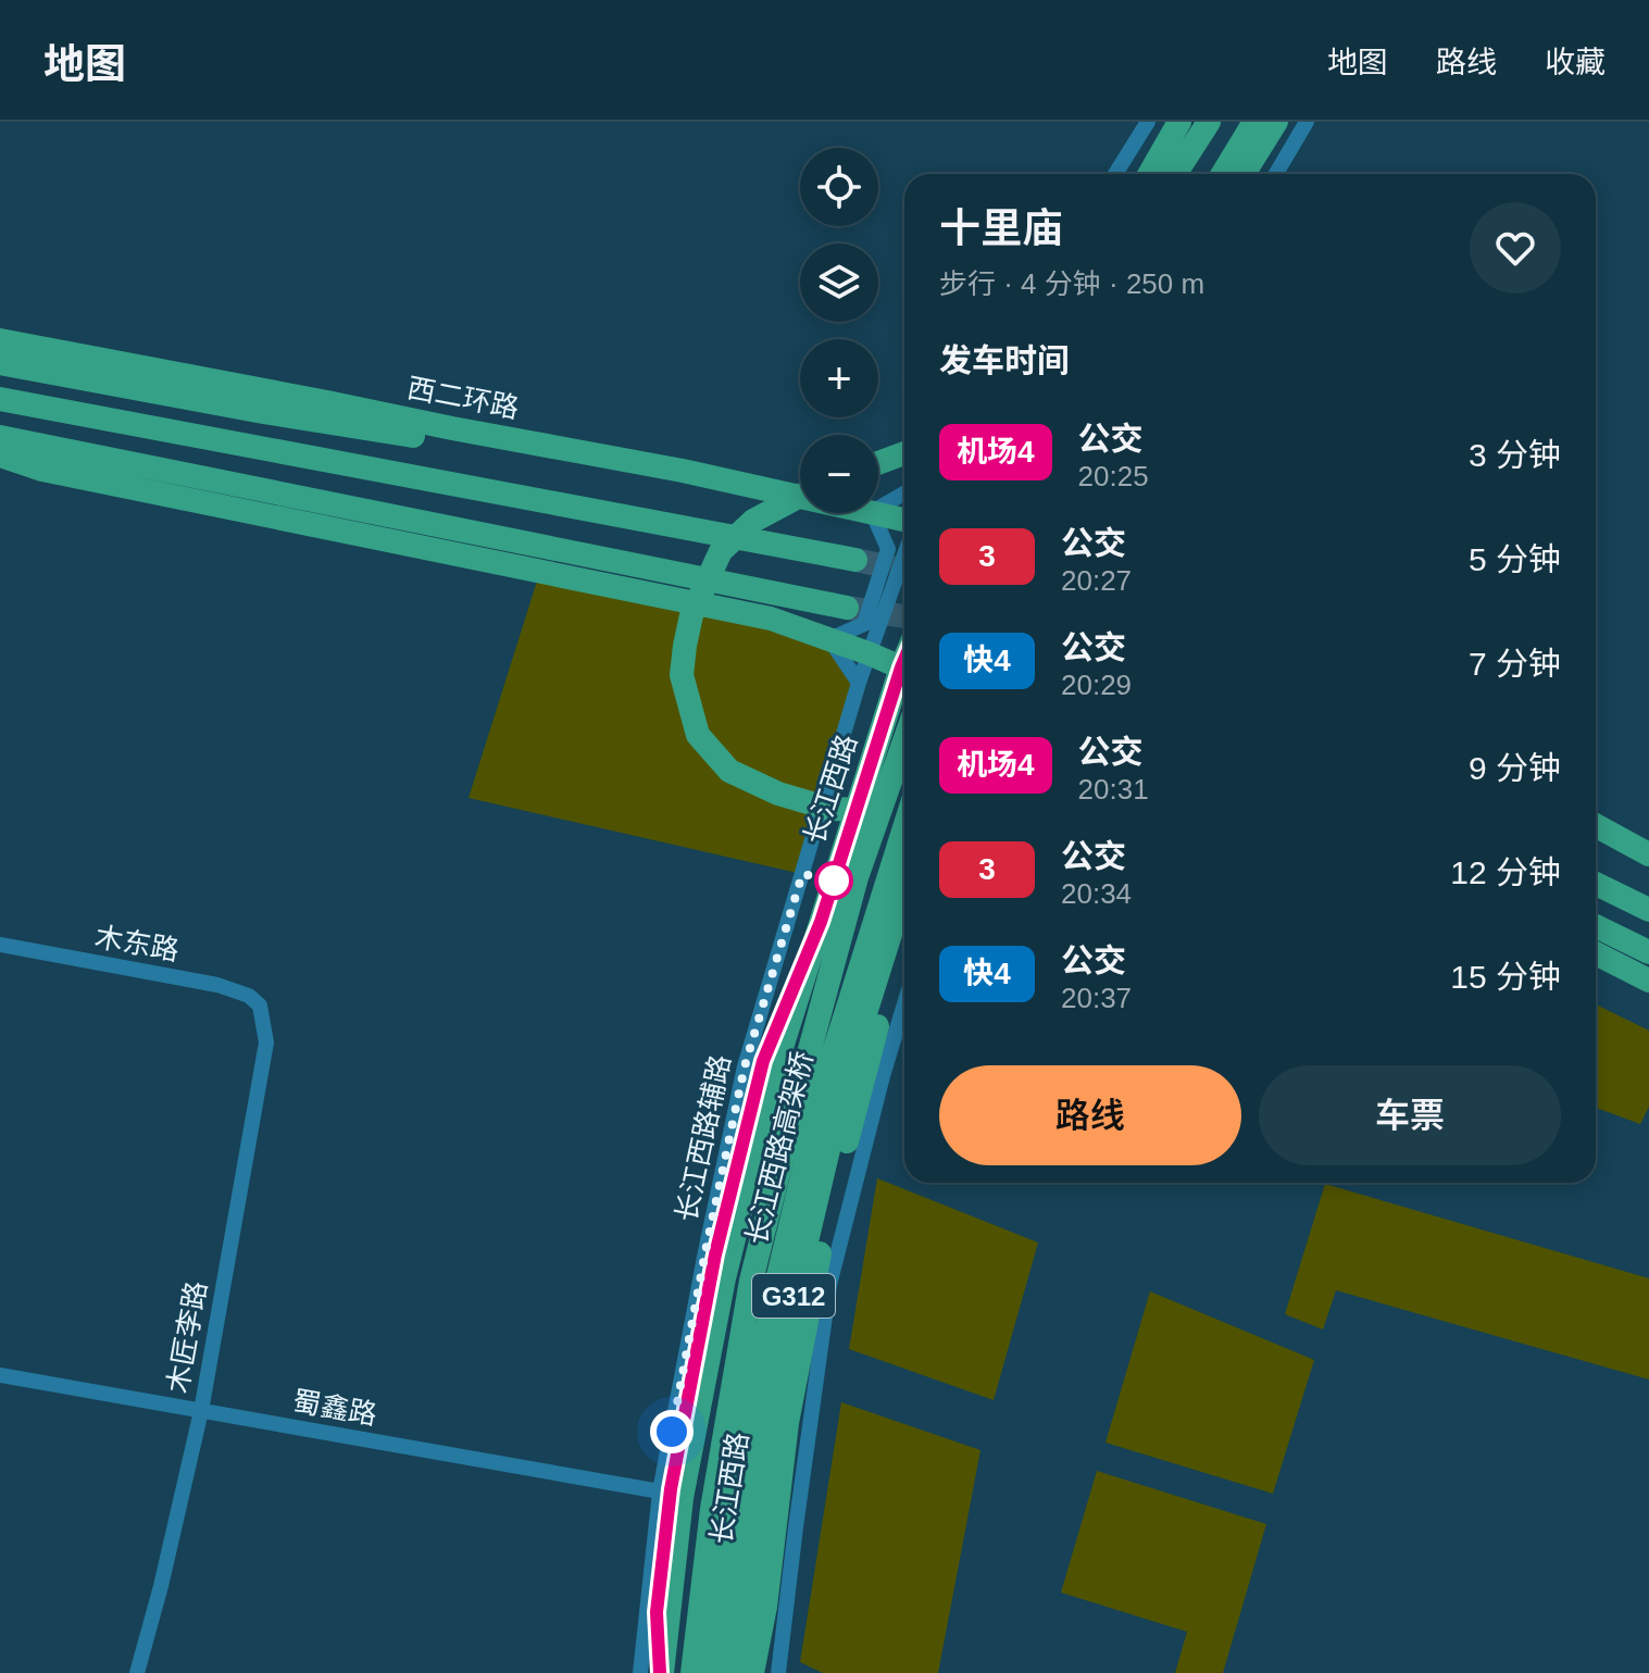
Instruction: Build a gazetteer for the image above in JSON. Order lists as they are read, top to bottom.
{
  "streets": {
    "highway": [
      "西二环路",
      "长江西路",
      "长江西路高架桥",
      "G312"
    ],
    "street": [
      "木东路",
      "长江西路辅路",
      "木匠李路",
      "蜀鑫路"
    ]
  },
  "crossings": [
    ["木东路", "木匠李路"],
    ["长江西路辅路", "蜀鑫路"],
    ["木匠李路", "蜀鑫路"]
  ],
  "lines": ["bus line 机场4"],
  "page": {
    "header": "地图",
    "nav": ["地图", "路线", "收藏"],
    "map_buttons": ["+", "−"],
    "heading": [
      ["十里庙", "步行 · 4 分钟 · 250 m"],
      "发车时间"
    ],
    "list": [
      {
        "mark": "机场4",
        "name": "公交",
        "note": "20:25",
        "value": "3 分钟"
      },
      {
        "mark": "3",
        "name": "公交",
        "note": "20:27",
        "value": "5 分钟"
      },
      {
        "mark": "快4",
        "name": "公交",
        "note": "20:29",
        "value": "7 分钟"
      },
      {
        "mark": "机场4",
        "name": "公交",
        "note": "20:31",
        "value": "9 分钟"
      },
      {
        "mark": "3",
        "name": "公交",
        "note": "20:34",
        "value": "12 分钟"
      },
      {
        "mark": "快4",
        "name": "公交",
        "note": "20:37",
        "value": "15 分钟"
      }
    ],
    "buttons": ["路线", "车票"]
  }
}
